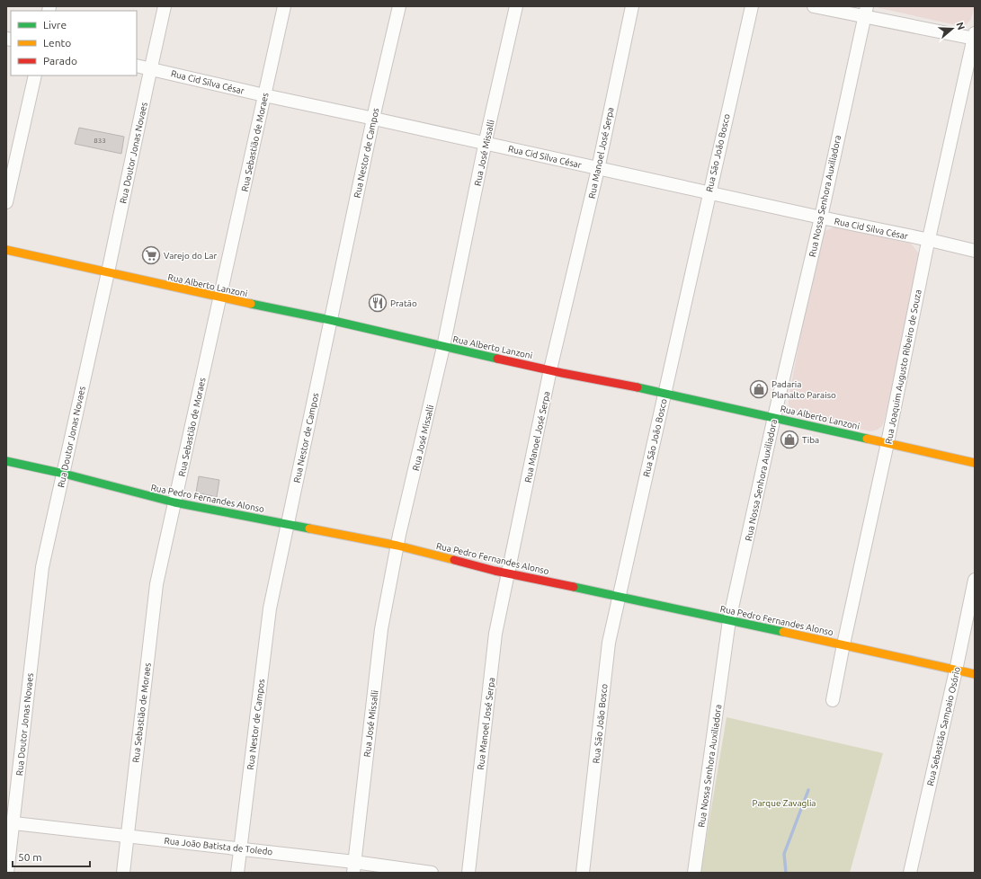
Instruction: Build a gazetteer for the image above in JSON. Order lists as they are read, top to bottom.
{
  "streets": {
    "street": [
      "Rua Cid Silva César",
      "Rua Sebastião de Moraes",
      "Rua Doutor Jonas Novaes",
      "Rua Nestor de Campos",
      "Rua José Missalli",
      "Rua Manoel José Serpa",
      "Rua São João Bosco",
      "Rua Nossa Senhora Auxiliadora",
      "Rua Alberto Lanzoni",
      "Rua Joaquim Augusto Ribeiro de Souza",
      "Rua Pedro Fernandes Alonso",
      "Rua Sebastião Sampaio Osório",
      "Rua João Batista de Toledo"
    ]
  },
  "crossings": [
    ["Rua Cid Silva César", "Rua Sebastião de Moraes"],
    ["Rua Cid Silva César", "Rua Doutor Jonas Novaes"],
    ["Rua Cid Silva César", "Rua Nestor de Campos"],
    ["Rua Cid Silva César", "Rua José Missalli"],
    ["Rua Cid Silva César", "Rua Manoel José Serpa"],
    ["Rua Cid Silva César", "Rua São João Bosco"],
    ["Rua Cid Silva César", "Rua Nossa Senhora Auxiliadora"],
    ["Rua Cid Silva César", "Rua Joaquim Augusto Ribeiro de Souza"],
    ["Rua Sebastião de Moraes", "Rua Alberto Lanzoni"],
    ["Rua Sebastião de Moraes", "Rua Pedro Fernandes Alonso"],
    ["Rua Sebastião de Moraes", "Rua João Batista de Toledo"],
    ["Rua Doutor Jonas Novaes", "Rua Alberto Lanzoni"],
    ["Rua Doutor Jonas Novaes", "Rua Pedro Fernandes Alonso"],
    ["Rua Doutor Jonas Novaes", "Rua João Batista de Toledo"],
    ["Rua Nestor de Campos", "Rua Alberto Lanzoni"],
    ["Rua Nestor de Campos", "Rua Pedro Fernandes Alonso"],
    ["Rua Nestor de Campos", "Rua João Batista de Toledo"],
    ["Rua José Missalli", "Rua Alberto Lanzoni"],
    ["Rua José Missalli", "Rua Pedro Fernandes Alonso"],
    ["Rua José Missalli", "Rua João Batista de Toledo"],
    ["Rua Manoel José Serpa", "Rua Alberto Lanzoni"],
    ["Rua Manoel José Serpa", "Rua Pedro Fernandes Alonso"],
    ["Rua São João Bosco", "Rua Alberto Lanzoni"],
    ["Rua São João Bosco", "Rua Pedro Fernandes Alonso"],
    ["Rua Nossa Senhora Auxiliadora", "Rua Alberto Lanzoni"],
    ["Rua Nossa Senhora Auxiliadora", "Rua Pedro Fernandes Alonso"],
    ["Rua Alberto Lanzoni", "Rua Joaquim Augusto Ribeiro de Souza"],
    ["Rua Joaquim Augusto Ribeiro de Souza", "Rua Pedro Fernandes Alonso"],
    ["Rua Pedro Fernandes Alonso", "Rua Sebastião Sampaio Osório"]
  ],
  "parks": ["Parque Zavaglia"],
  "places": {
    "supermarket": ["Varejo do Lar"],
    "restaurant": ["Pratão"],
    "shop": ["Padaria Planalto Paraiso", "Tiba"]
  },
  "house_numbers": ["833"],
  "legend": ["Livre", "Lento", "Parado"],
  "scale_bar": "50 m",
  "north": "right"
}
